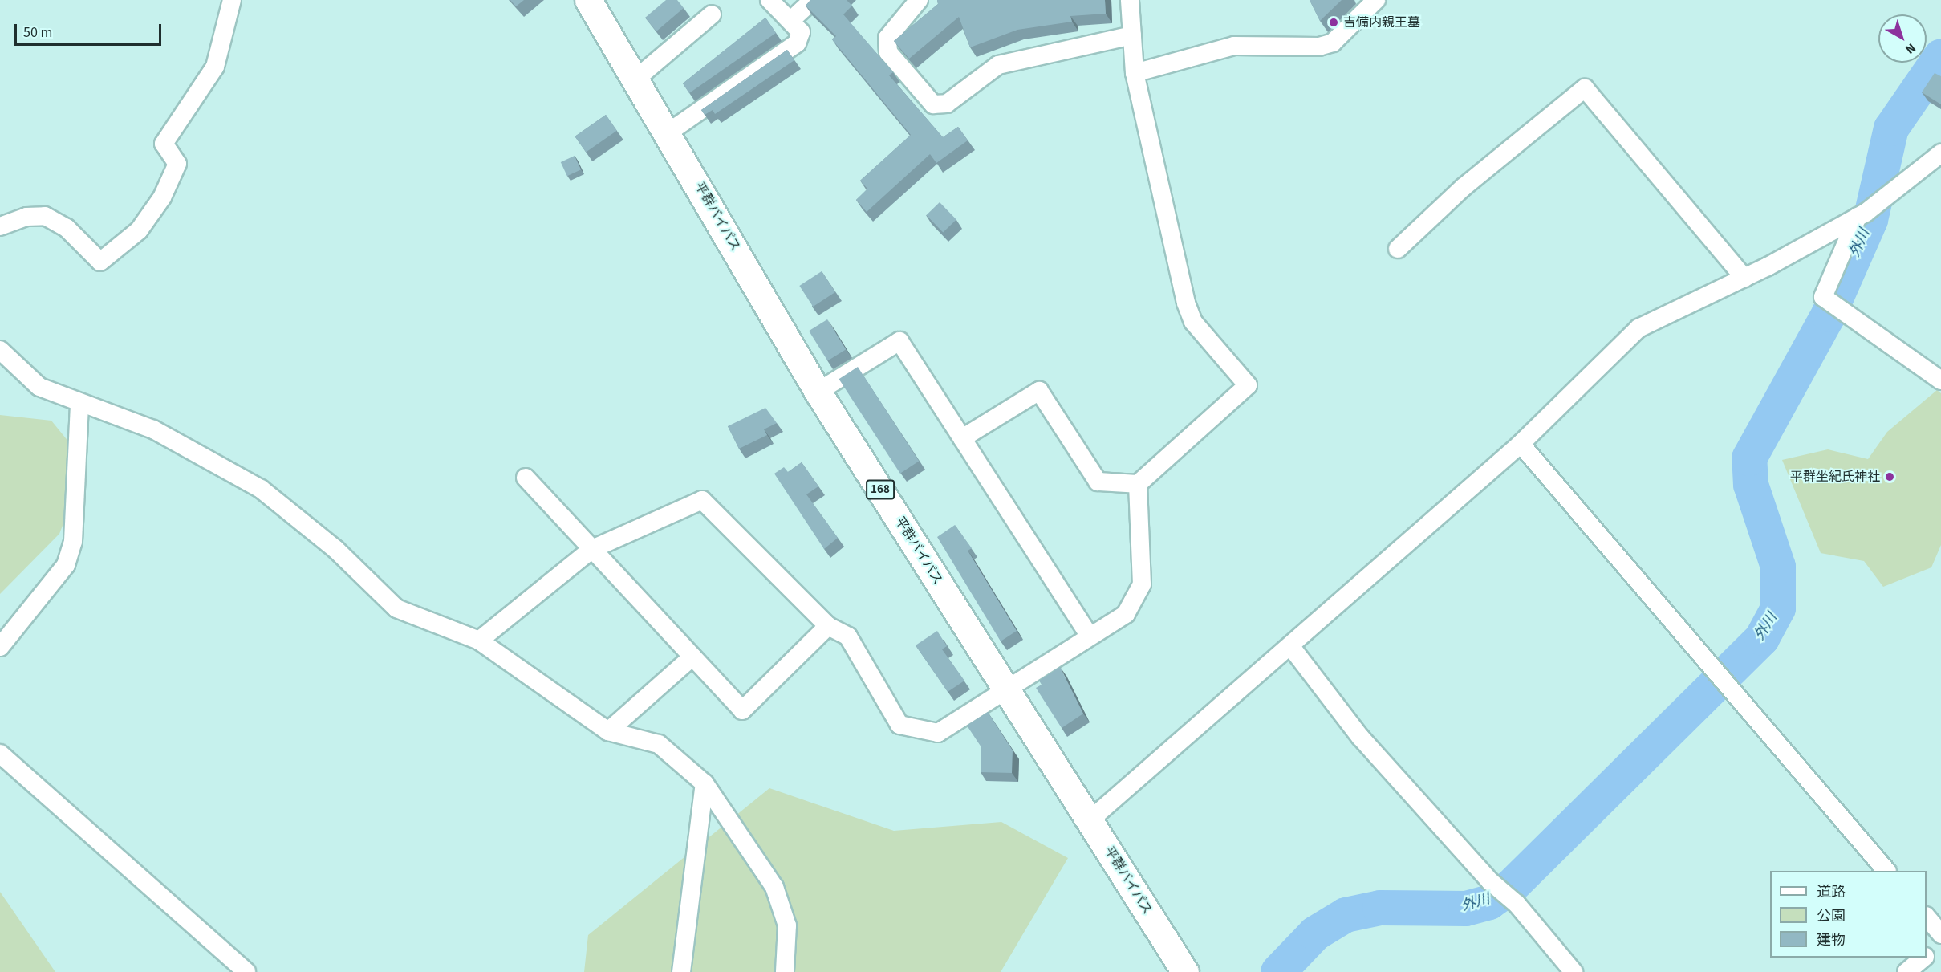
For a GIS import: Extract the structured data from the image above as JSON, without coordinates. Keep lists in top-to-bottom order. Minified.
{"streets":{"highway":["平群バイパス","168"]},"water":["外川"],"places":["吉備内親王墓","平群坐紀氏神社"],"legend":["道路","公園","建物"],"scale_bar":"50 m","north":"bottom right"}
